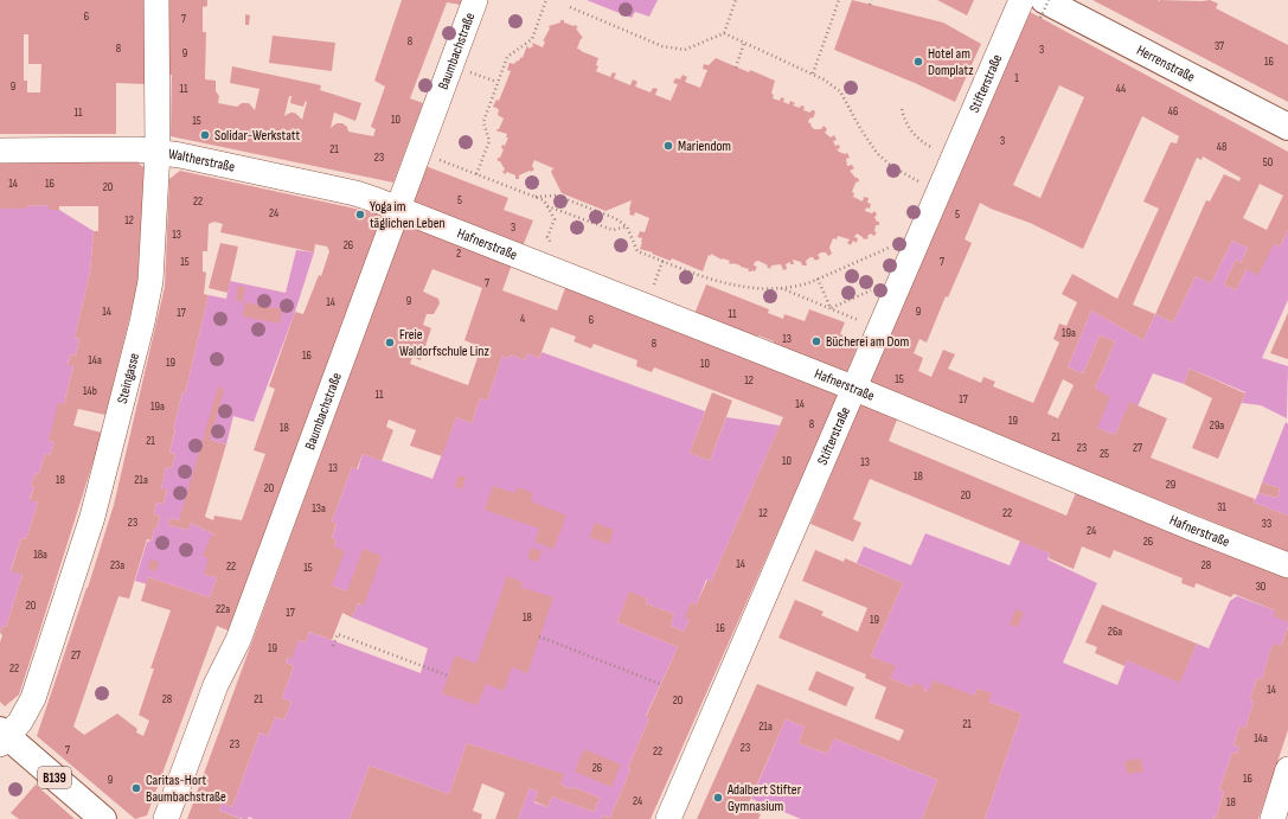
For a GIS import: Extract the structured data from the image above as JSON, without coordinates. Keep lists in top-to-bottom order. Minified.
{"streets":{"street":["Baumbachstraße","Herrenstraße","Stifterstraße","Waltherstraße","Hafnerstraße","Steingasse","B139"]},"crossings":[["Baumbachstraße","Waltherstraße"],["Baumbachstraße","Hafnerstraße"],["Stifterstraße","Hafnerstraße"],["Waltherstraße","Hafnerstraße"],["Waltherstraße","Steingasse"],["Steingasse","B139"]],"places":["Hotel am Domplatz","Solidar-Werkstatt","Mariendom","Yoga im täglichen Leben","Bücherei am Dom","Freie Waldorfschule Linz","Caritas-Hort Baumbachstraße","Adalbert Stifter Gymnasium"],"house_numbers":["6","7","8","37","8","3","9","16","1","9","11","44","46","11","10","15","3","48","21","23","50","14","16","20","5","22","24","5","12","3","13","26","2","15","7","7","9","14","14","9","17","11","4","6","19a","13","8","16","14a","19","10","15","12","14b","11","17","14","19a","19","8","29a","18","21","21","23","27","25","10","13","13","18","18","21a","29","20","20","31","13a","12","22","23","33","24","26","18a","14","23a","28","22","15","30","20","22a","17","18","19","16","26a","19","27","22","14","28","21","20","21","21a","14a","23","23","7","22","26","16","9","24","18"]}
